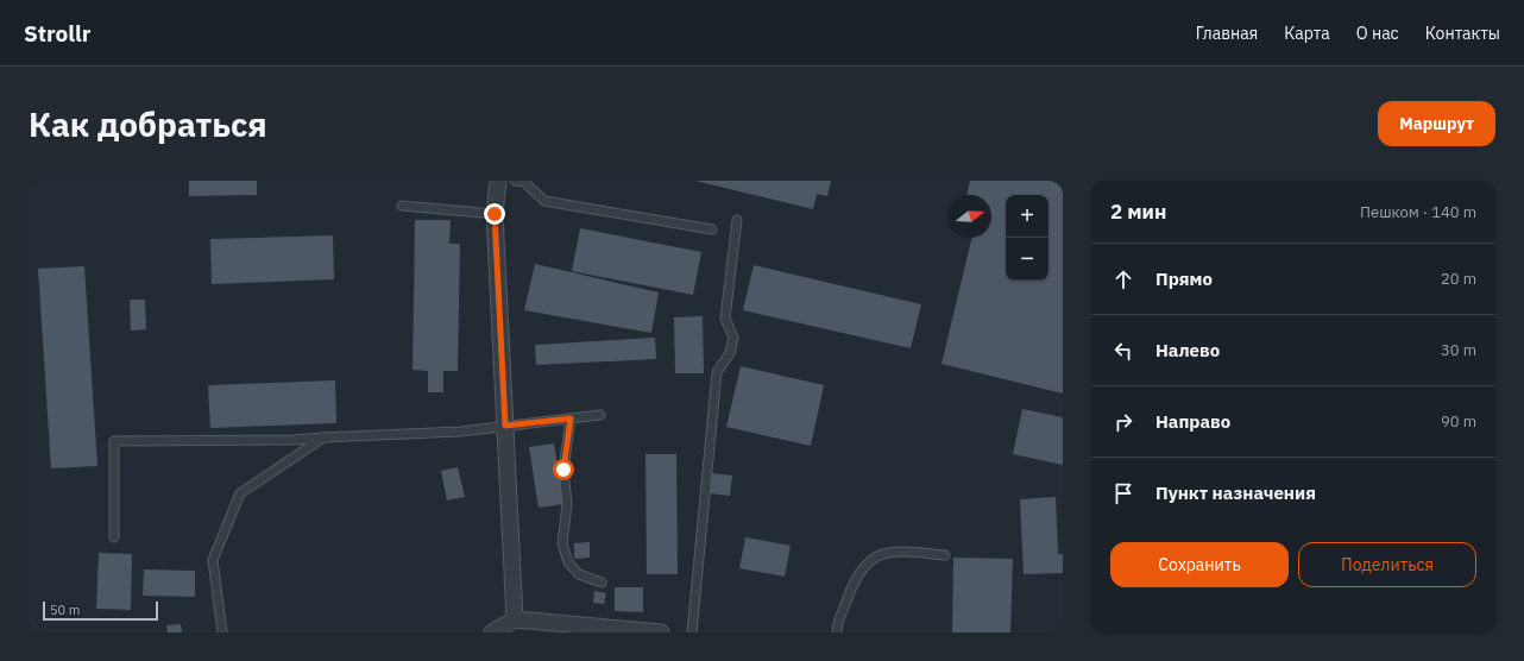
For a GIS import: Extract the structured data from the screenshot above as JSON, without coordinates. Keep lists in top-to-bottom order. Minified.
{"scale_bar":"50 m","north":"right","page":{"header":"Strollr","nav":["Главная","Карта","О нас","Контакты"],"buttons":["Маршрут",["Сохранить","Поделиться"]],"title":"Как добраться","heading":["2 мин","Пешком · 140 m"],"map_buttons":["+","−"],"list":[["Прямо","20 m"],["Налево","30 m"],["Направо","90 m"],"Пункт назначения"],"scale":"50 m"}}
